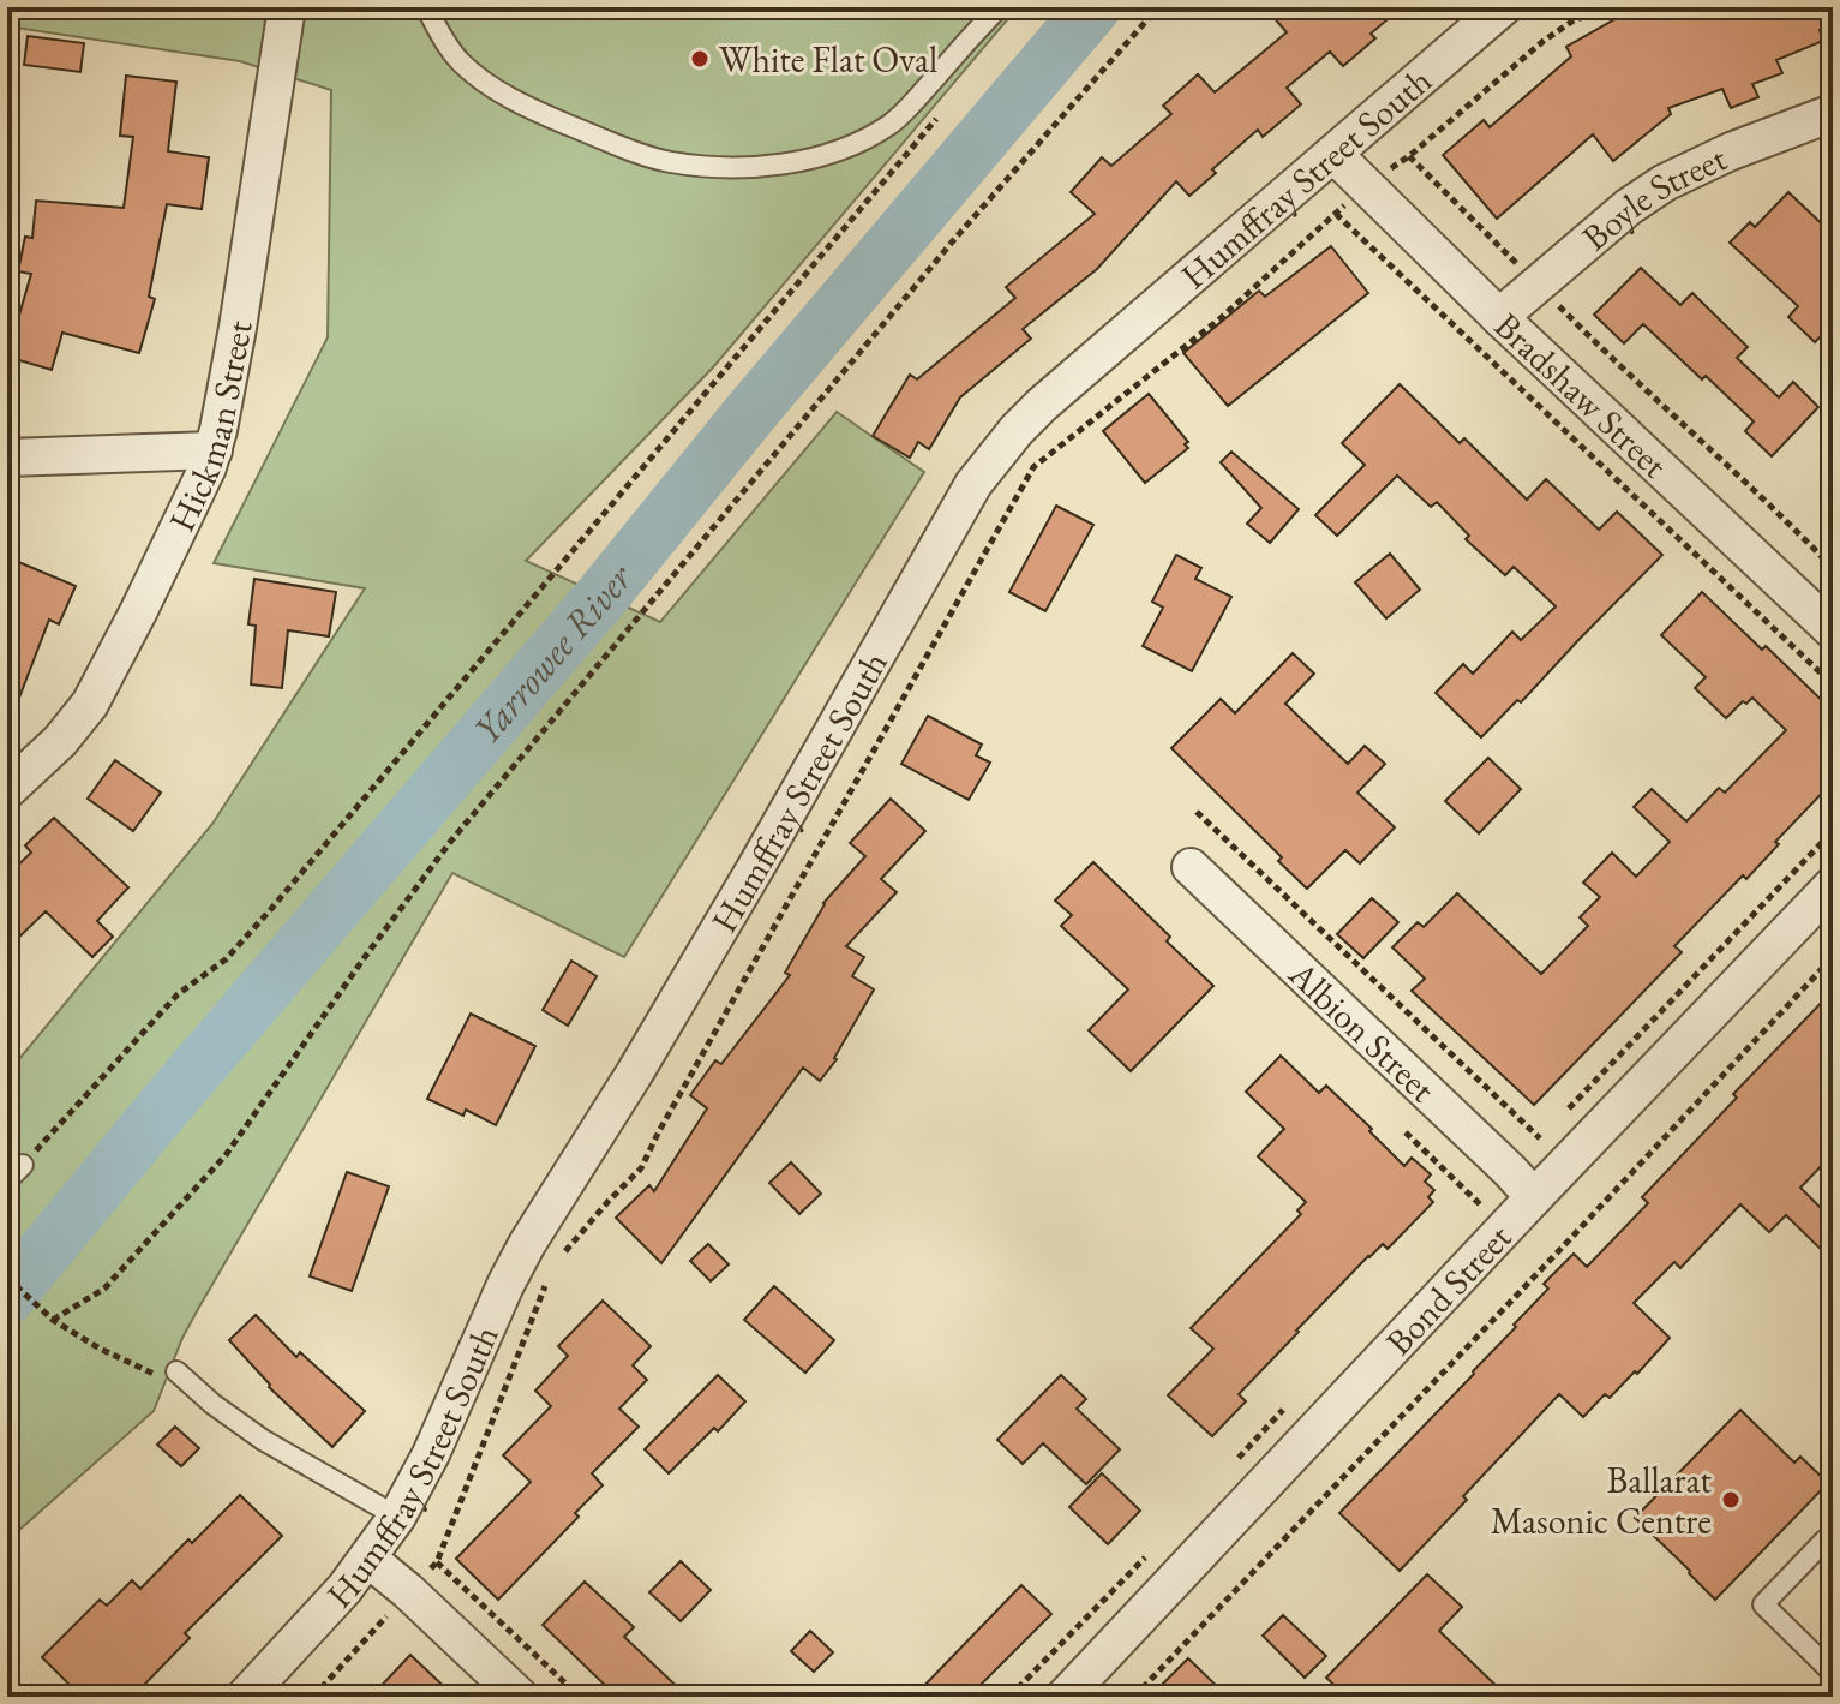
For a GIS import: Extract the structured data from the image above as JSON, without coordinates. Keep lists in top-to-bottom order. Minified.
{"streets":{"street":["Humffray Street South","Boyle Street","Bradshaw Street","Hickman Street","Albion Street","Bond Street"]},"crossings":[["Humffray Street South","Bradshaw Street"],["Boyle Street","Bradshaw Street"],["Albion Street","Bond Street"]],"water":["Yarrowee River"],"places":["White Flat Oval","Ballarat Masonic Centre"]}
